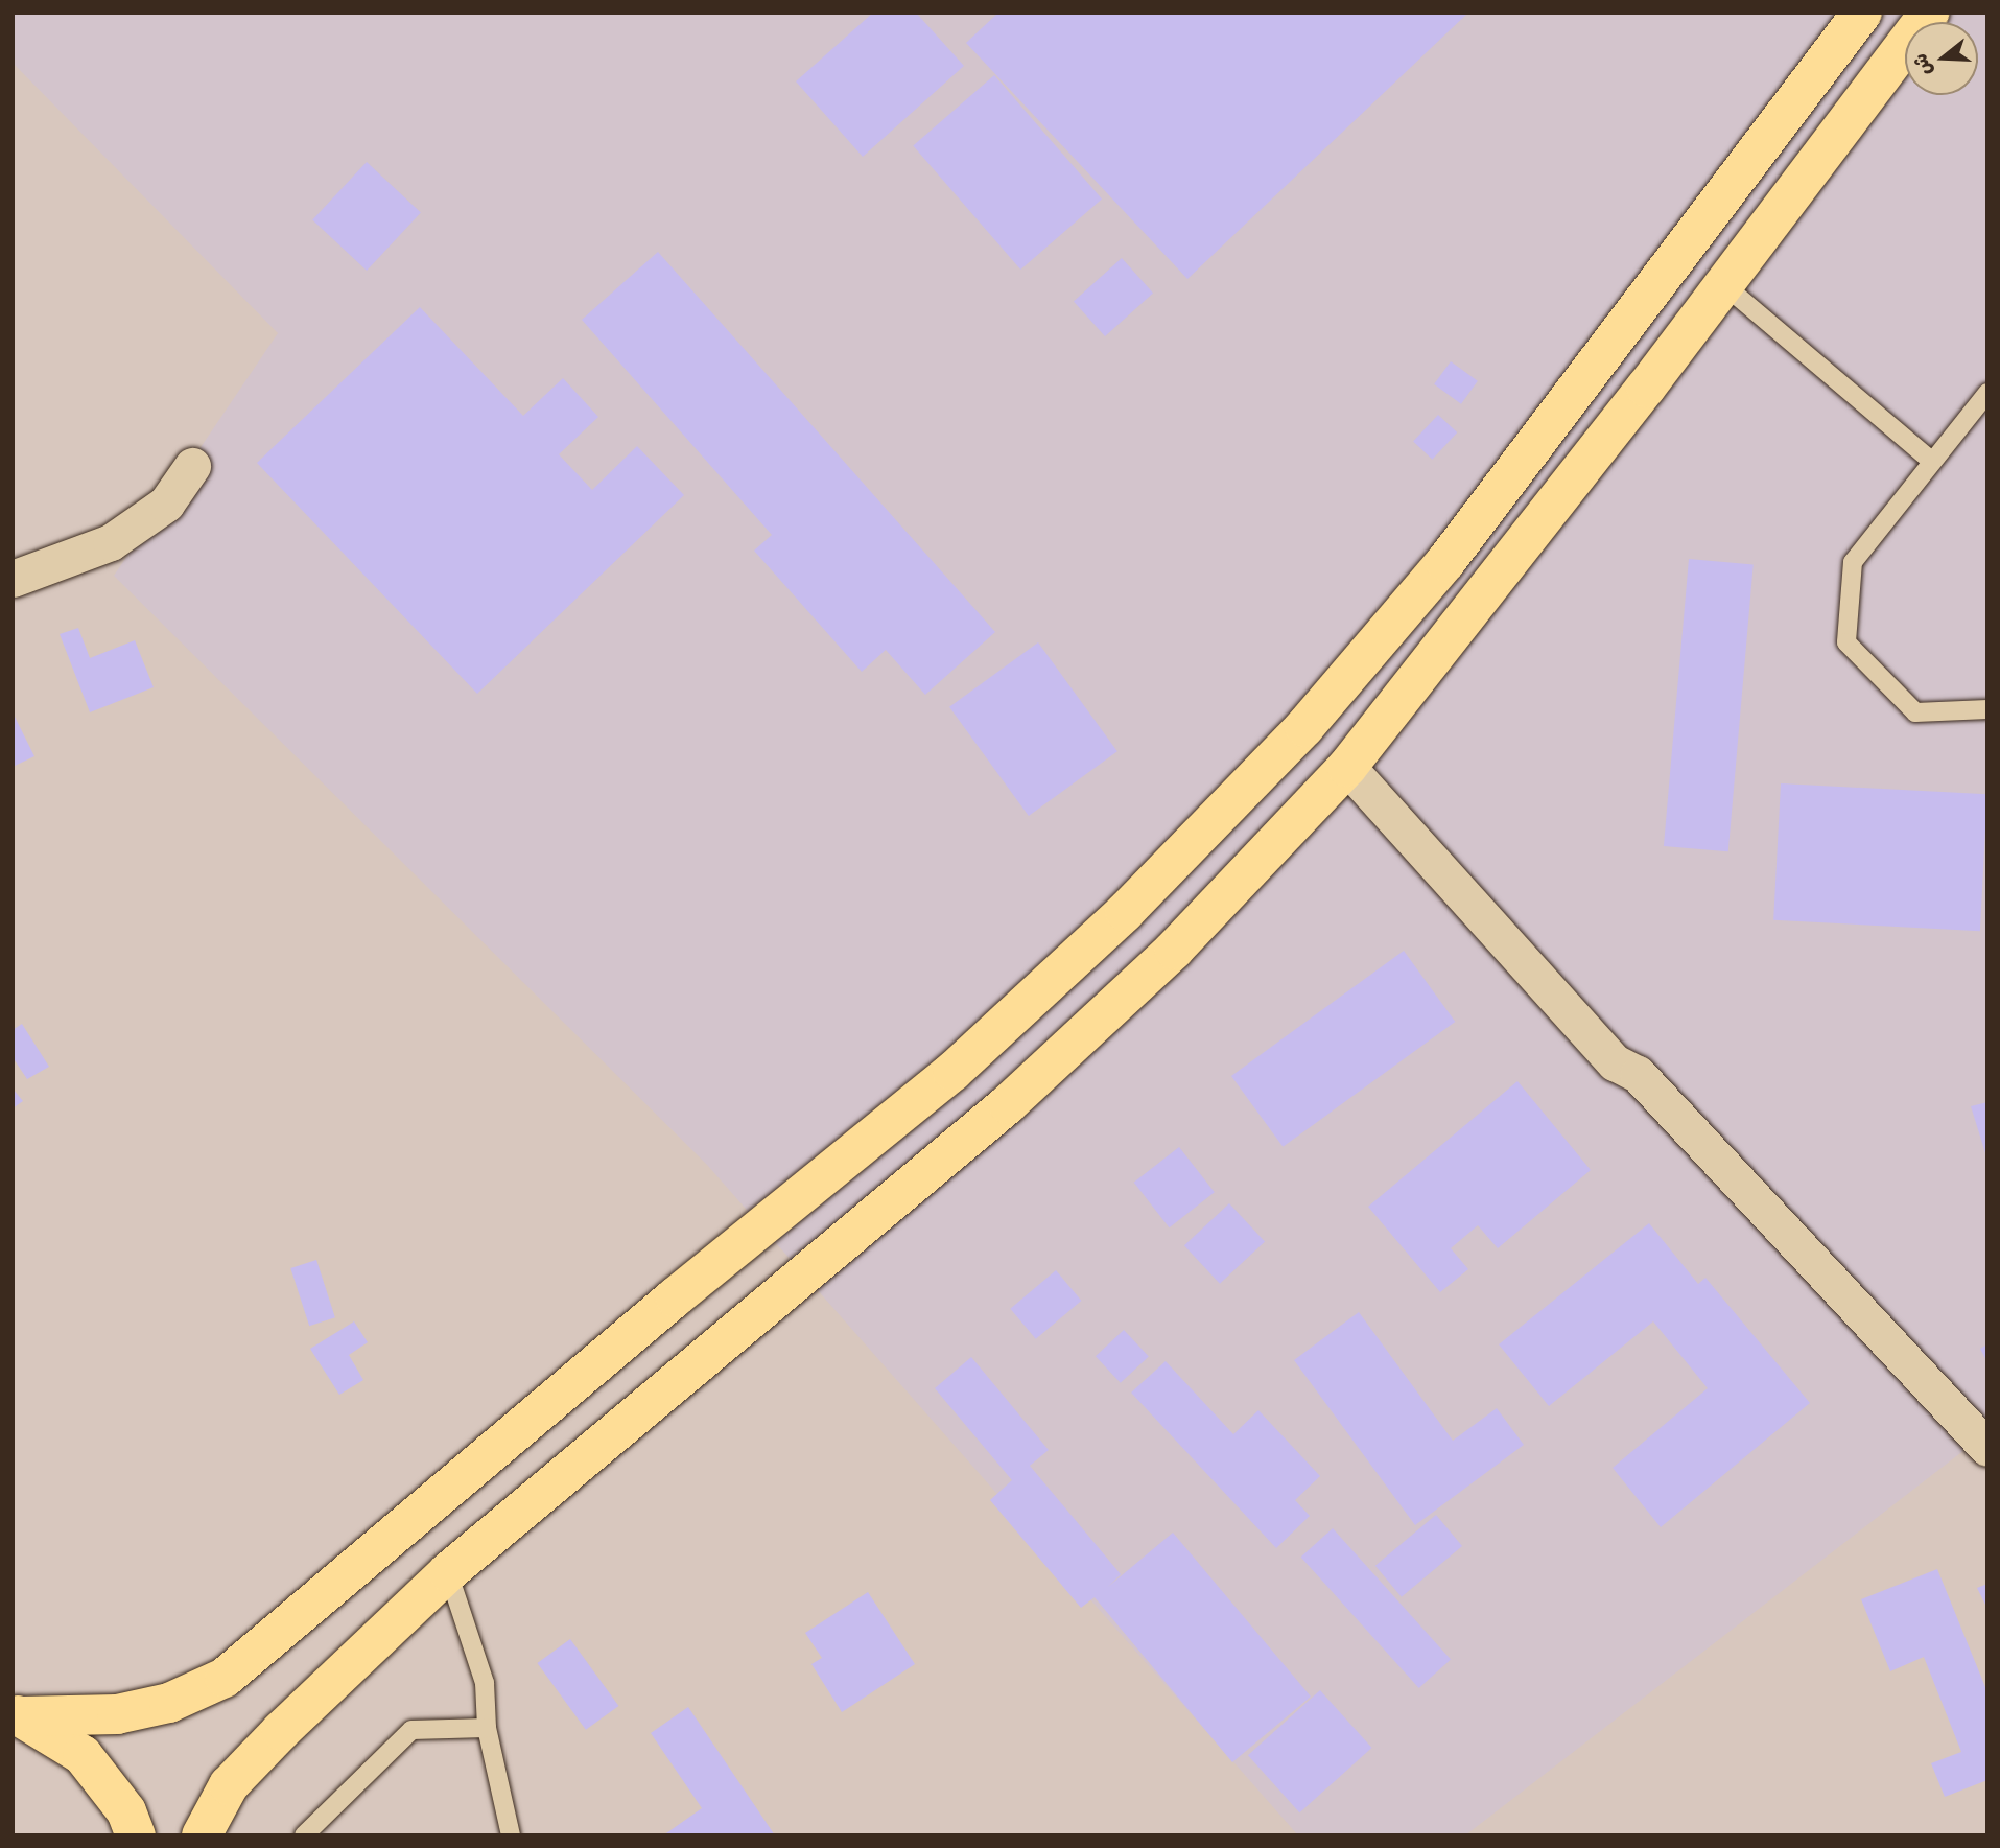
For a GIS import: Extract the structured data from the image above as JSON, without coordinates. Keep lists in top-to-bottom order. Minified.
{"north":"left"}
